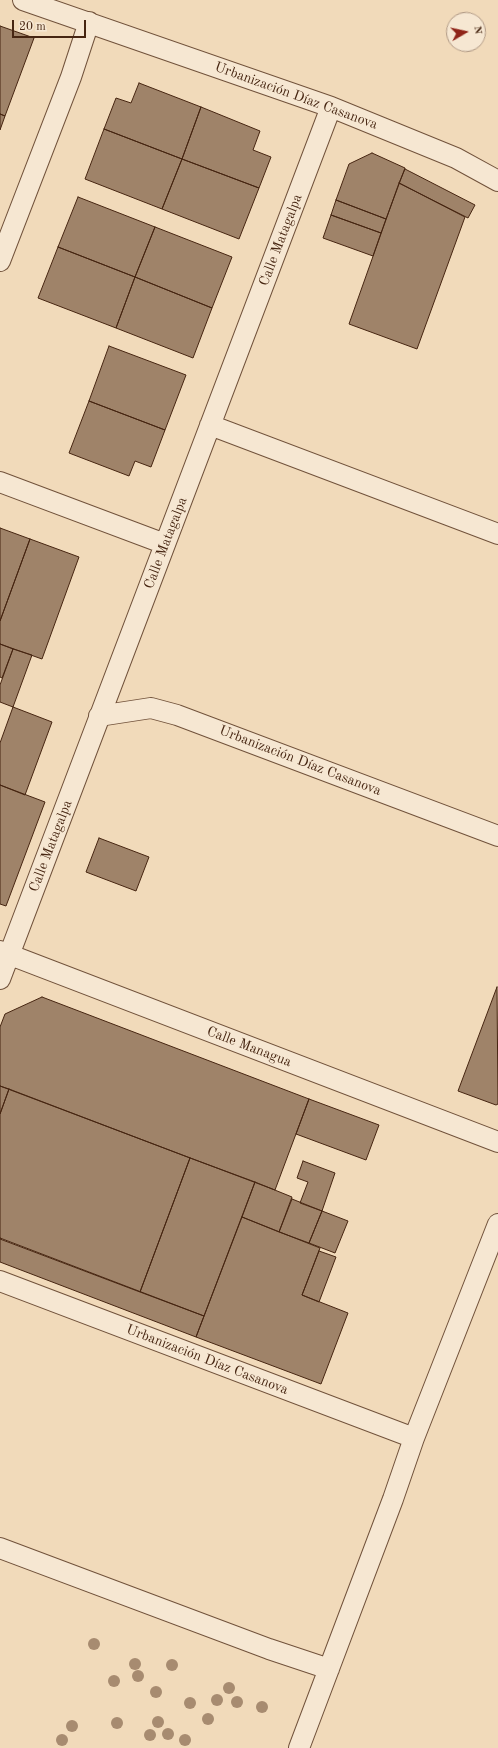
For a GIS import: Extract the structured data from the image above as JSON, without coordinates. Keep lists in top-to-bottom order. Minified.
{"streets":{"street":["Urbanización Díaz Casanova","Calle Matagalpa","Calle Managua"]},"crossings":[["Urbanización Díaz Casanova","Calle Matagalpa"],["Calle Matagalpa","Calle Managua"]],"scale_bar":"20 m","north":"right"}
